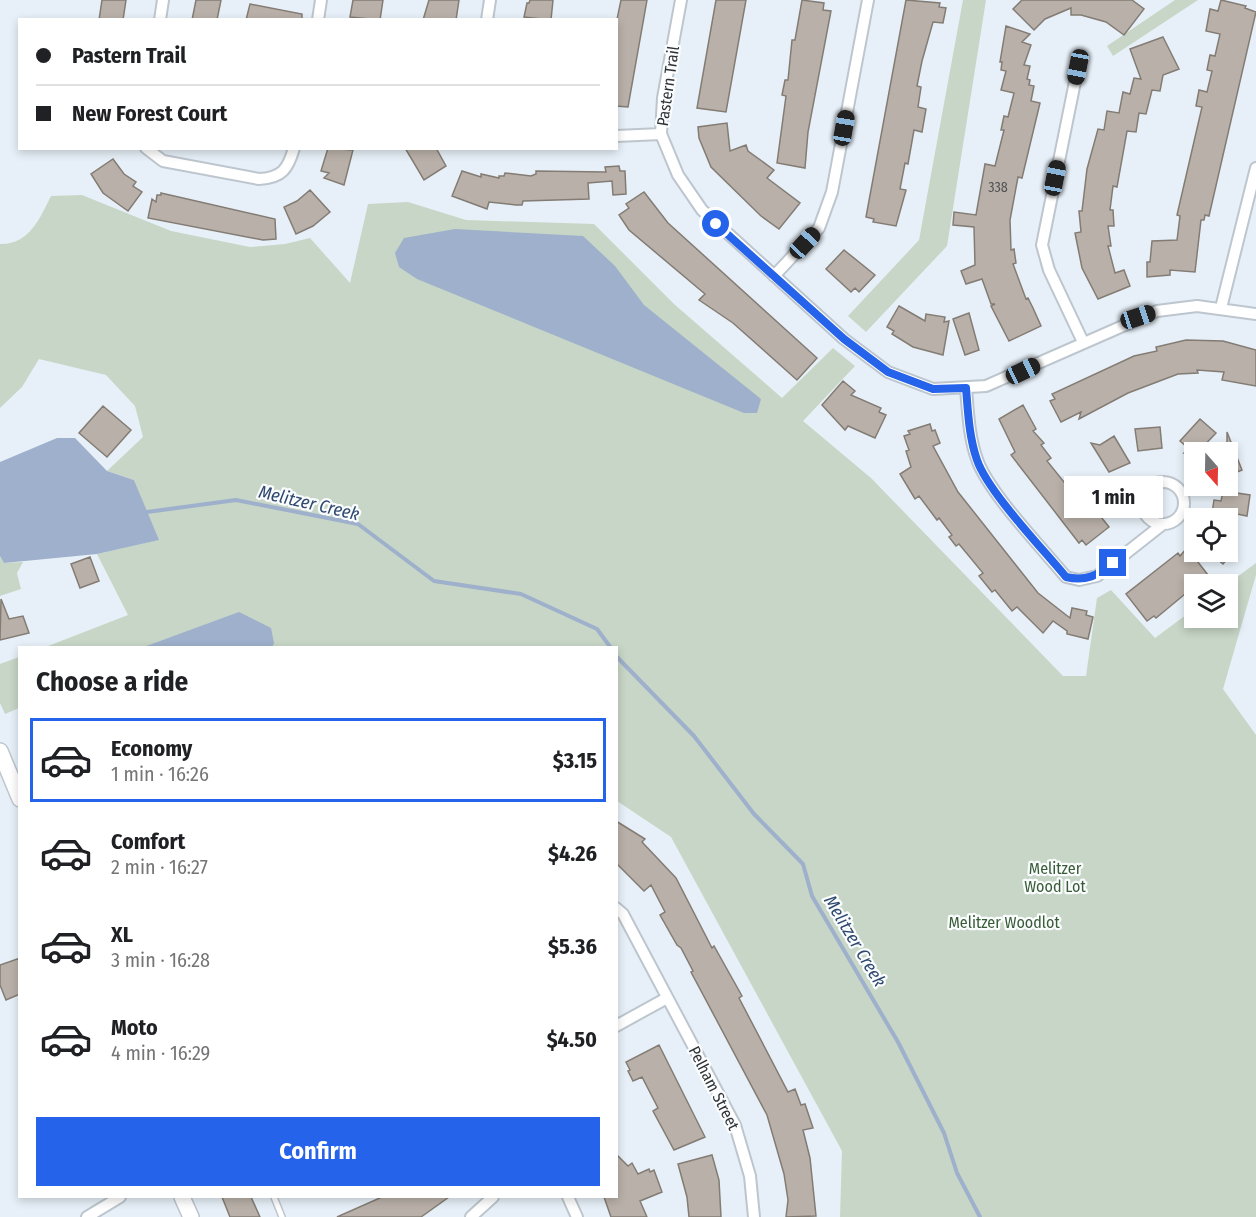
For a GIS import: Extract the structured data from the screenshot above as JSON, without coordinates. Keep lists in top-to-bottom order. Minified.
{"streets":{"street":["Pastern Trail","Pelham Street"]},"water":["Melitzer Creek"],"parks":["Melitzer Wood Lot","Melitzer Woodlot"],"house_numbers":["338"],"north":"bottom","page":{"banner":["Pastern Trail","New Forest Court"],"bubble":"1 min","heading":"Choose a ride","list":[{"name":"Economy","note":"1 min · 16:26","value":"$3.15"},{"name":"Comfort","note":"2 min · 16:27","value":"$4.26"},{"name":"XL","note":"3 min · 16:28","value":"$5.36"},{"name":"Moto","note":"4 min · 16:29","value":"$4.50"}],"buttons":"Confirm"}}
